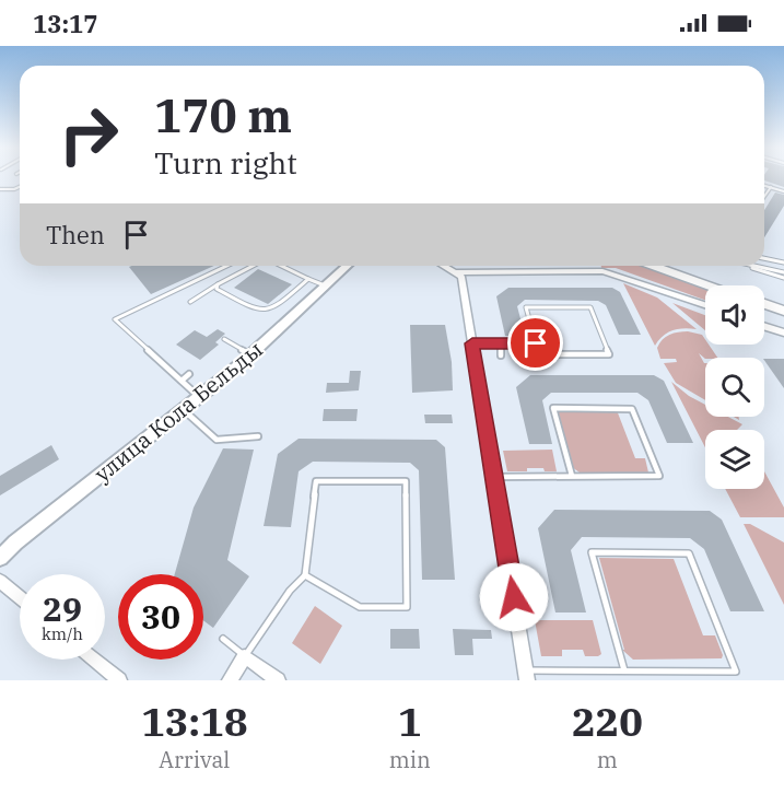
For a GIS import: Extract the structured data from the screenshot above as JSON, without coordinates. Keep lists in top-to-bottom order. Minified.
{"streets":{"street":["улица Кола Бельды"]},"page":{"status":"13:17","turn":["170 m","Turn right"],"then":"Then","speed":"29 km/h","limit":"30","eta":["13:18","Arrival","1","min","220","m"]}}
